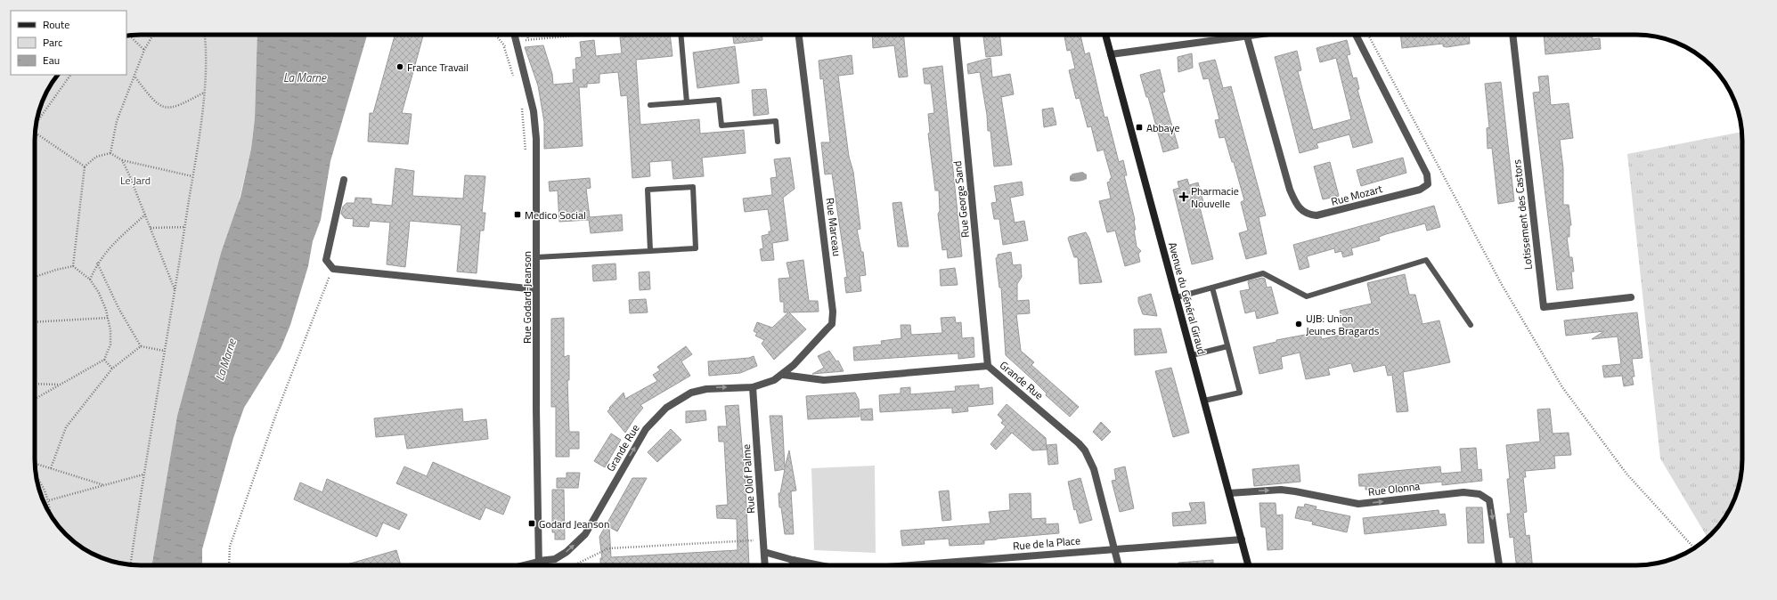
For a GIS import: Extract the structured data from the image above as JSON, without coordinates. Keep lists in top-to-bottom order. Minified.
{"streets":{"main road":["Avenue du Général Giraud"],"street":["Rue Mozart","Rue George Sand","Lotissement des Castors","Rue Marceau","Rue Godard-Jeanson","Grande Rue","Rue Olof Palme","Rue Olonna","Rue de la Place"]},"crossings":[["Rue George Sand","Grande Rue"],["Rue Marceau","Grande Rue"],["Rue Marceau","Rue Olof Palme"],["Rue Godard-Jeanson","Grande Rue"],["Avenue du Général Giraud","Rue Olonna"],["Avenue du Général Giraud","Rue de la Place"],["Grande Rue","Rue Olof Palme"],["Grande Rue","Rue de la Place"]],"one_way":["Rue Olonna"],"water":["La Marne"],"parks":["Le Jard"],"places":{"other":["France Travail","UJB: Union Jeunes Bragards"],"transit":["Abbaye","Medico Social","Godard Jeanson"],"health":["Pharmacie Nouvelle"]},"legend":["Route","Parc","Eau"]}
